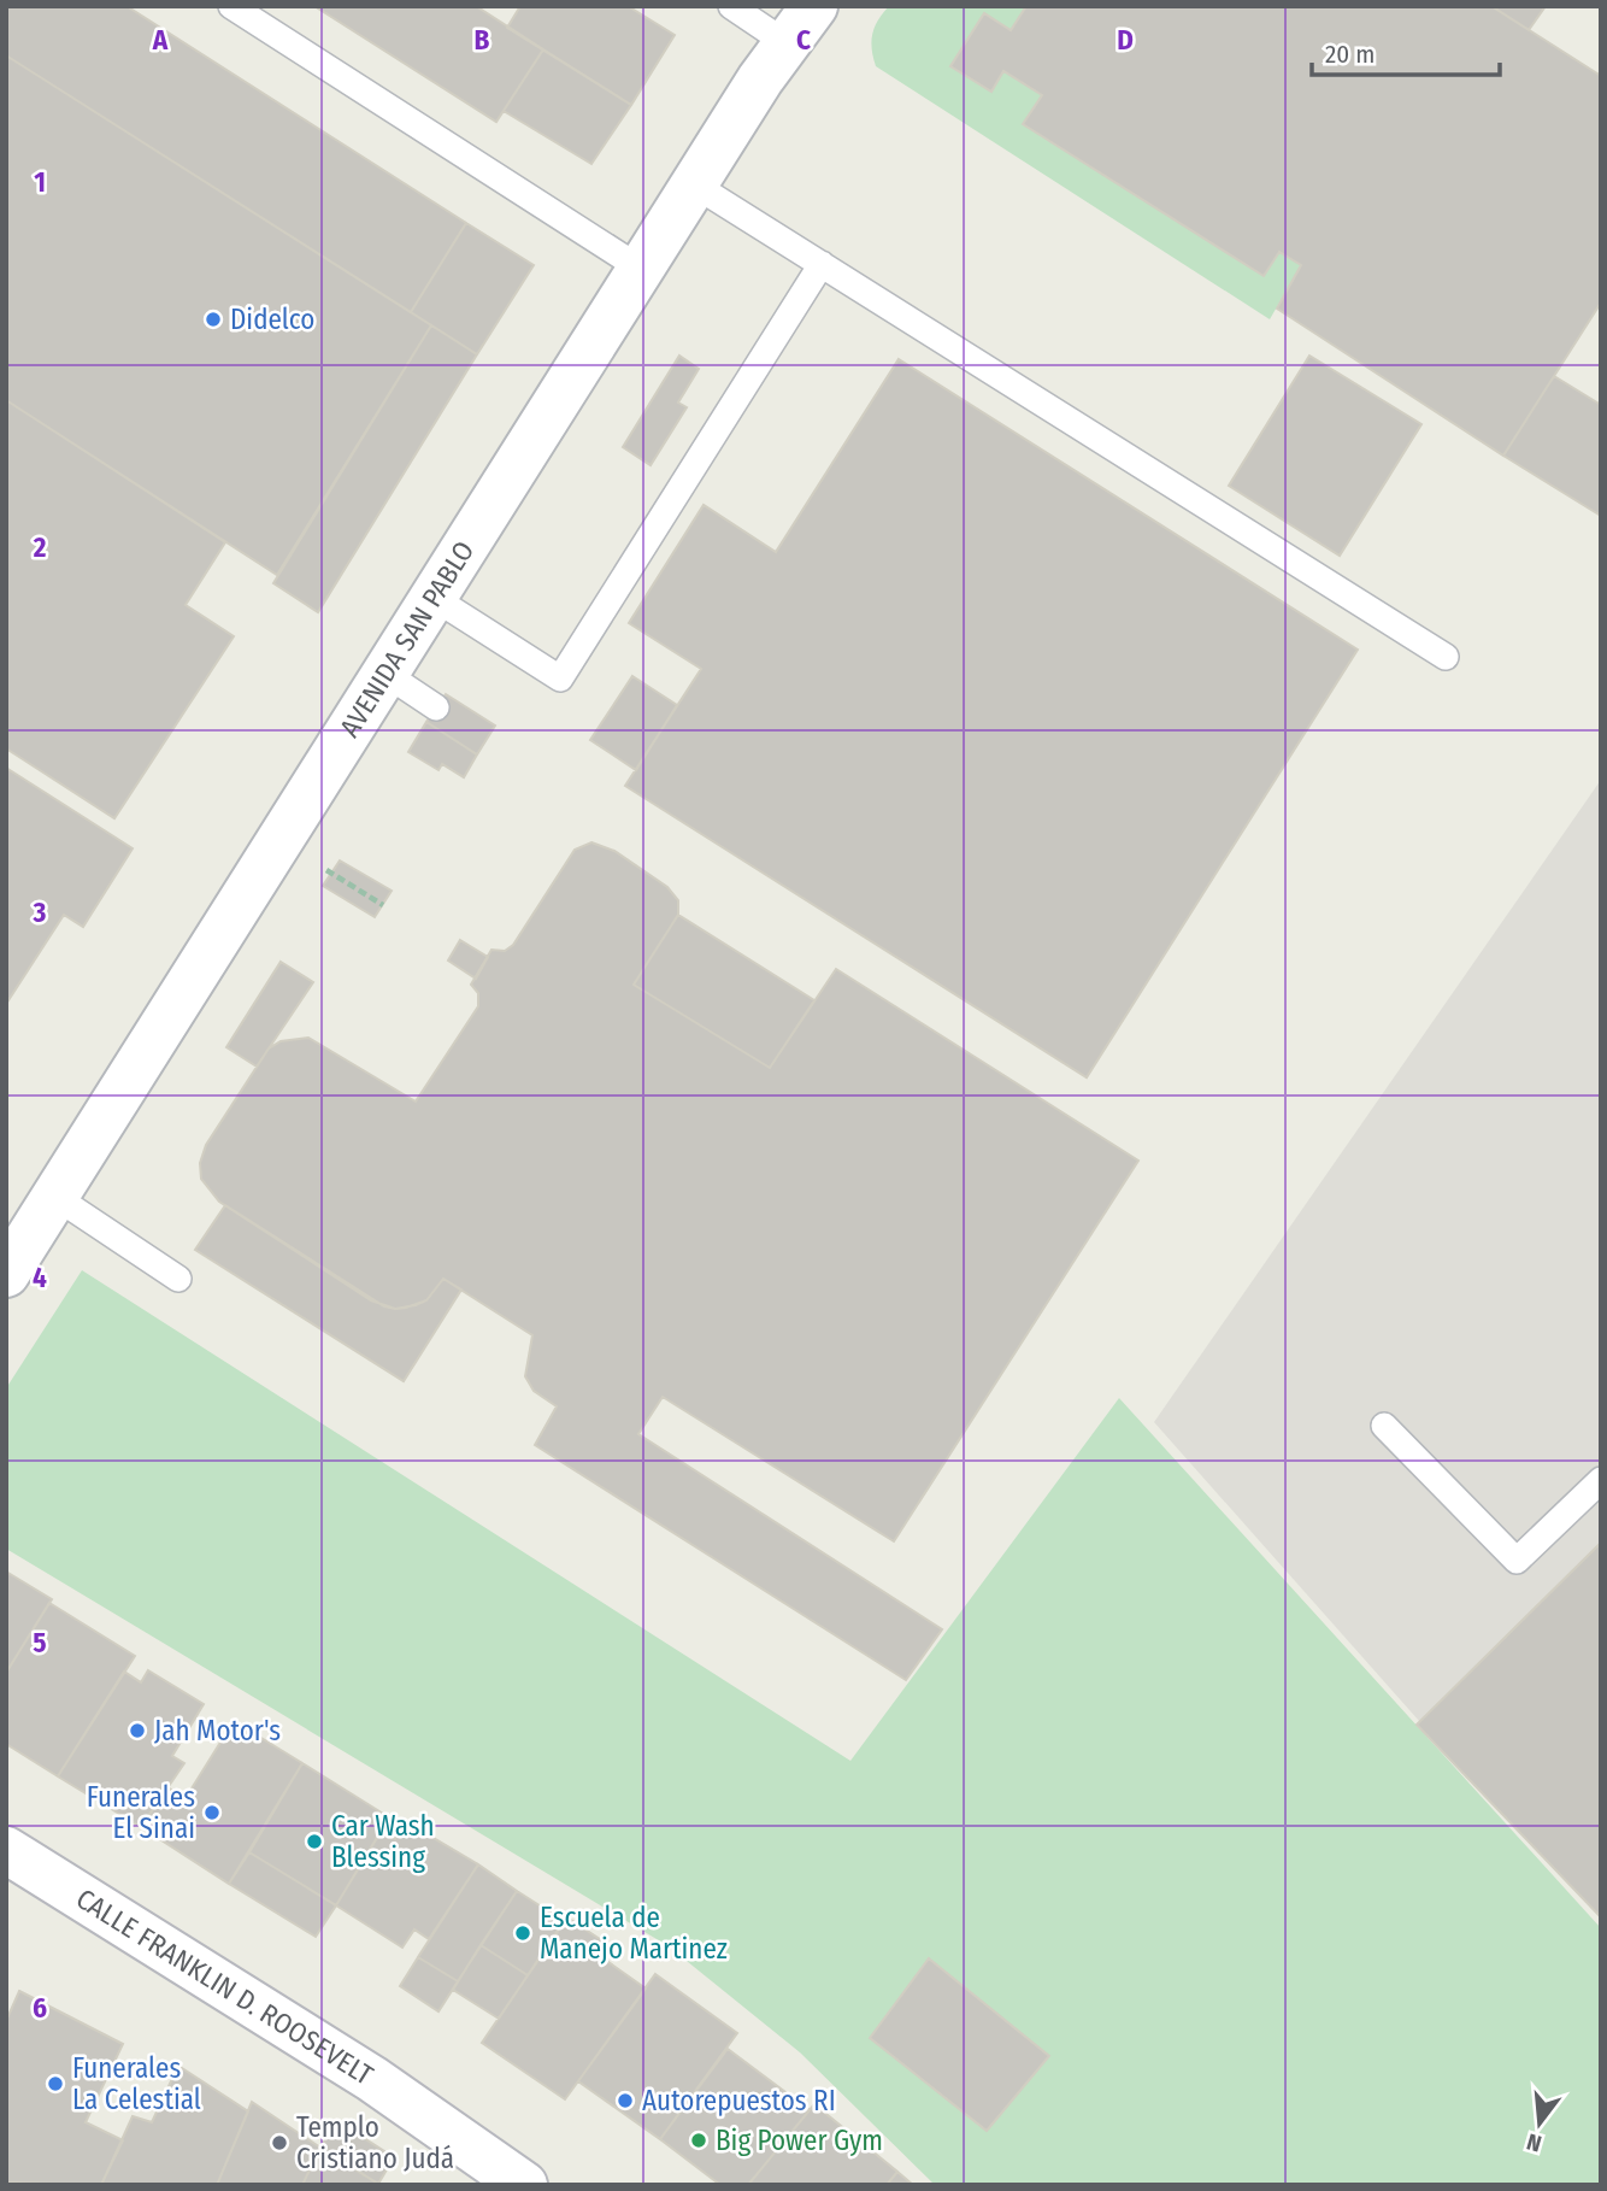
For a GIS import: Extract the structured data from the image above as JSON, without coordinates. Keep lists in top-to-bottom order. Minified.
{"streets":{"street":["AVENIDA SAN PABLO","CALLE FRANKLIN D. ROOSEVELT"]},"places":["Didelco","Jah Motor's","Funerales El Sinai","Car Wash Blessing","Escuela de Manejo Martinez","Funerales La Celestial","Autorepuestos RI","Big Power Gym","Templo Cristiano Judá"],"scale_bar":"20 m","north":"bottom","grid":{"columns":["A","B","C","D"],"rows":["1","2","3","4","5","6"]}}
